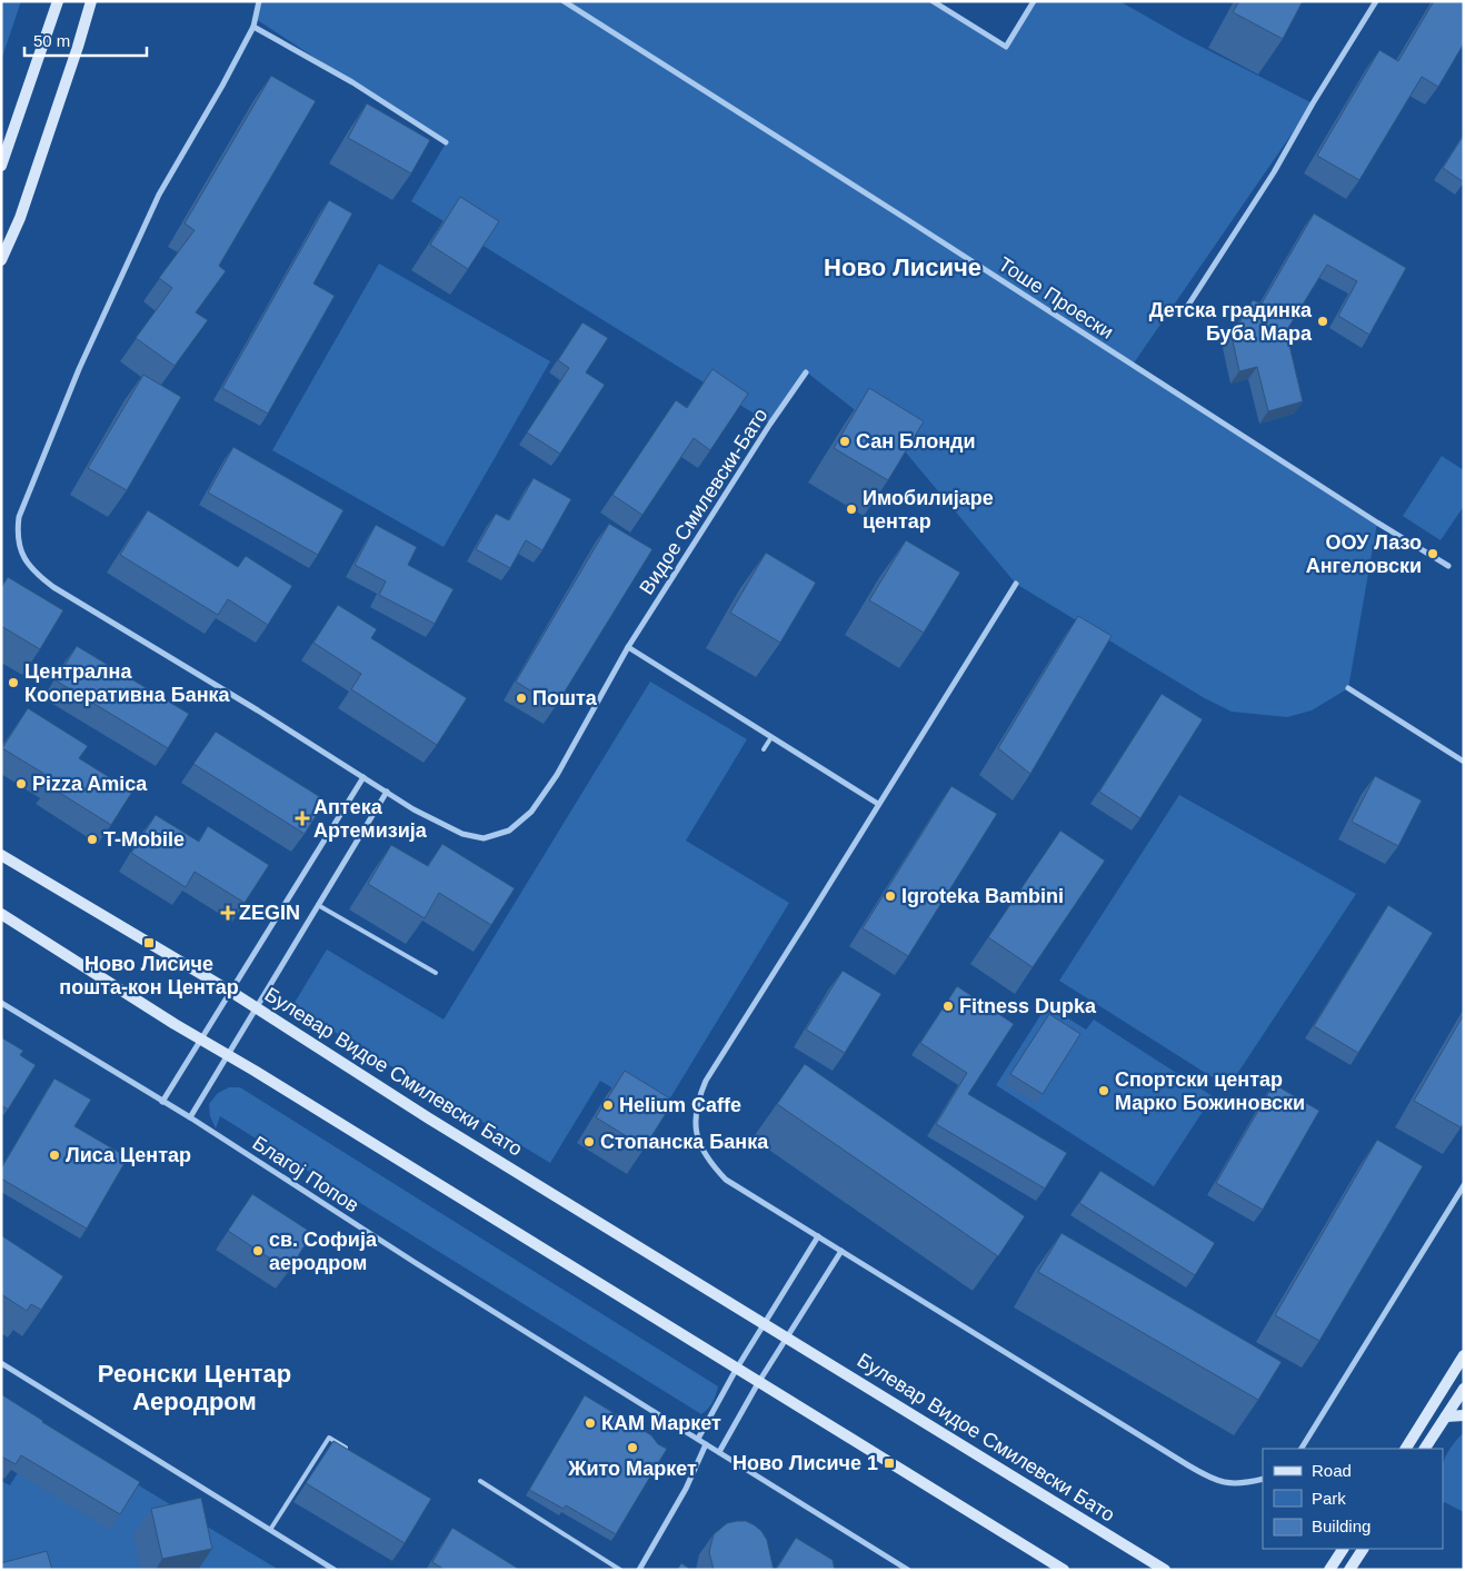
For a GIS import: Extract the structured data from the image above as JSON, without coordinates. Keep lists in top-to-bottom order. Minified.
{"streets":{"street":["Тоше Проески","Видое Смилевски-Бато","Булевар Видое Смилевски Бато","Благој Попов"]},"districts":["Ново Лисиче","Реонски Центар Аеродром"],"places":{"other":["Детска градинка Буба Мара","Сан Блонди","Имобилијаре центар","ООУ Лазо Ангеловски","Централна Кооперативна Банка","Пошта","Pizza Amica","T-Mobile","Igroteka Bambini","Fitness Dupka","Спортски центар Марко Божиновски","Helium Caffe","Стопанска Банка","Лиса Центар","св. Софија аеродром","КАМ Маркет","Жито Маркет"],"health":["Аптека Артемизија","ZEGIN"],"transit":["Ново Лисиче пошта-кон Центар","Ново Лисиче 1"]},"legend":["Road","Park","Building"],"scale_bar":"50 m"}
